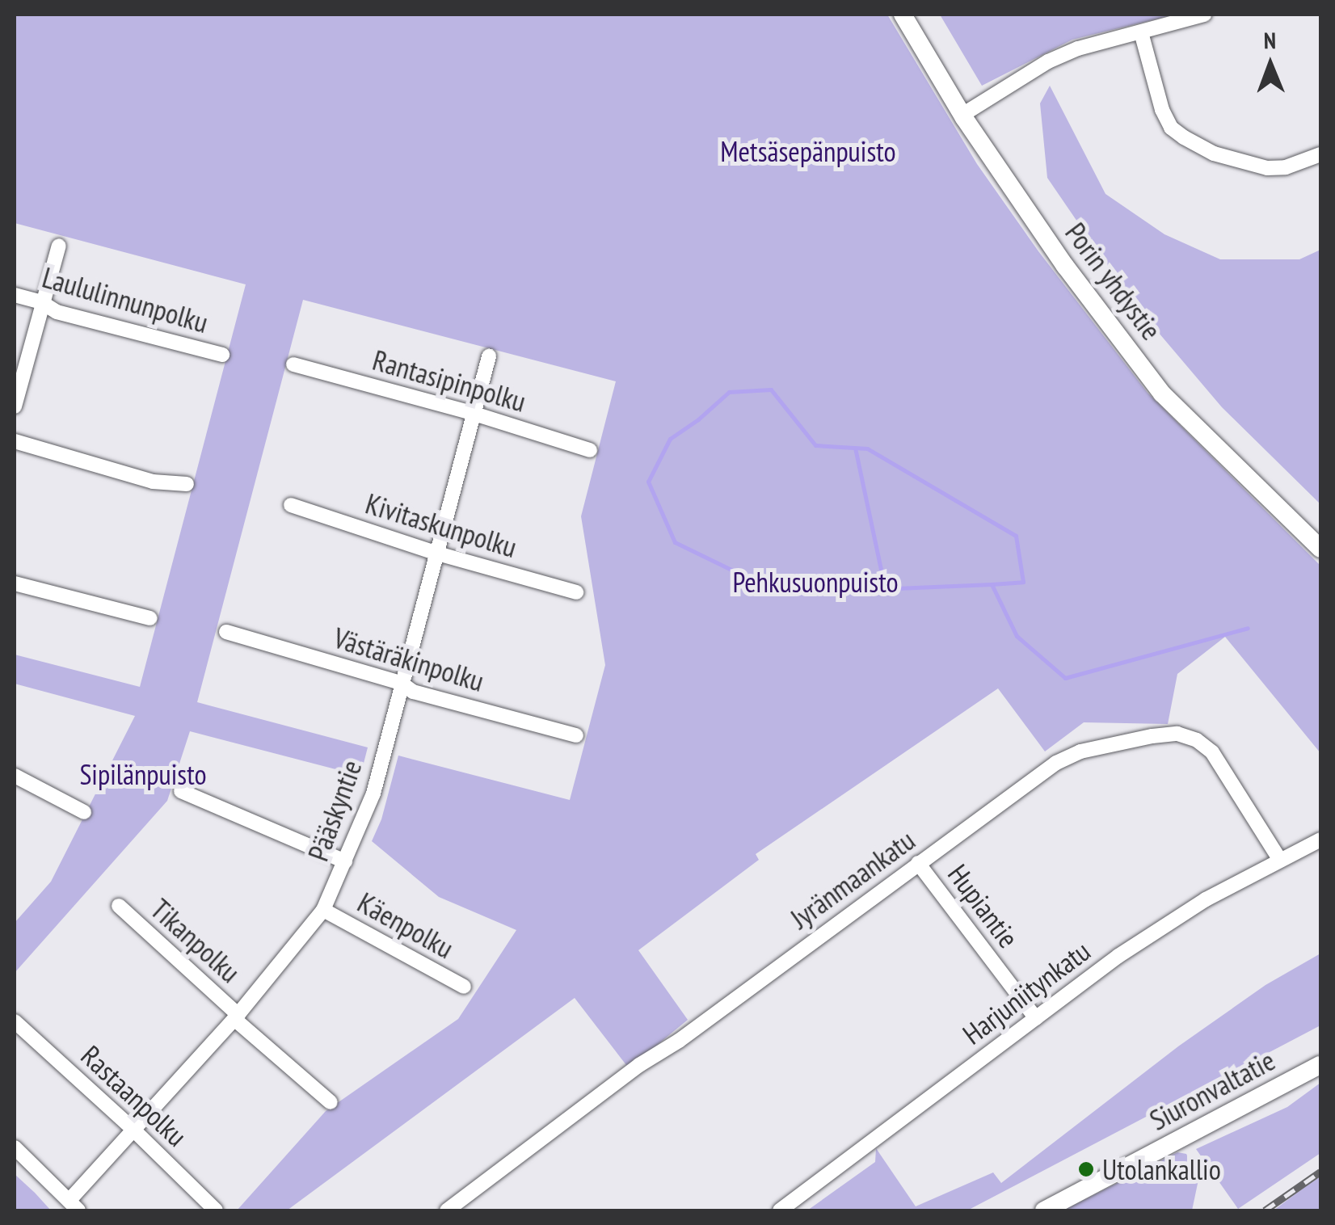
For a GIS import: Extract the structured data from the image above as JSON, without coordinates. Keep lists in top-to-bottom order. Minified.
{"streets":{"main road":["Porin yhdystie","Siuronvaltatie"],"street":["Laululinnunpolku","Rantasipinpolku","Kivitaskunpolku","Västäräkinpolku","Pääskyntie","Jyränmaankatu","Hupiantie","Käenpolku","Tikanpolku","Harjuniitynkatu","Rastaanpolku"]},"crossings":[["Rantasipinpolku","Pääskyntie"],["Kivitaskunpolku","Pääskyntie"],["Västäräkinpolku","Pääskyntie"],["Pääskyntie","Käenpolku"],["Pääskyntie","Tikanpolku"],["Pääskyntie","Rastaanpolku"],["Jyränmaankatu","Hupiantie"],["Jyränmaankatu","Harjuniitynkatu"],["Hupiantie","Harjuniitynkatu"]],"parks":["Metsäsepänpuisto","Pehkusuonpuisto","Sipilänpuisto"],"places":["Utolankallio"],"north":"top"}
